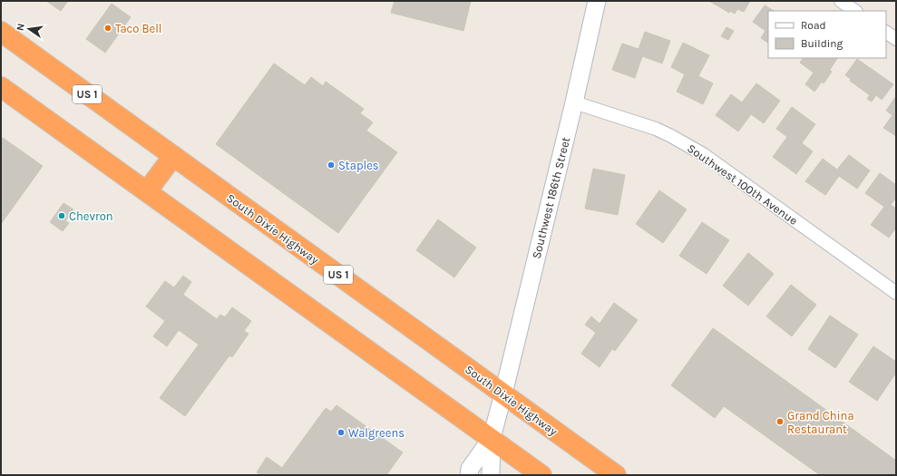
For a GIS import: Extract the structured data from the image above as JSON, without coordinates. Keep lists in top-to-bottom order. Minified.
{"streets":{"highway":["US 1","South Dixie Highway"],"street":["Southwest 100th Avenue","Southwest 186th Street"]},"crossings":[["Southwest 100th Avenue","Southwest 186th Street"],["Southwest 186th Street","South Dixie Highway"]],"places":["Taco Bell","Staples","Chevron","Grand China Restaurant","Walgreens"],"legend":["Road","Building"],"north":"left"}
